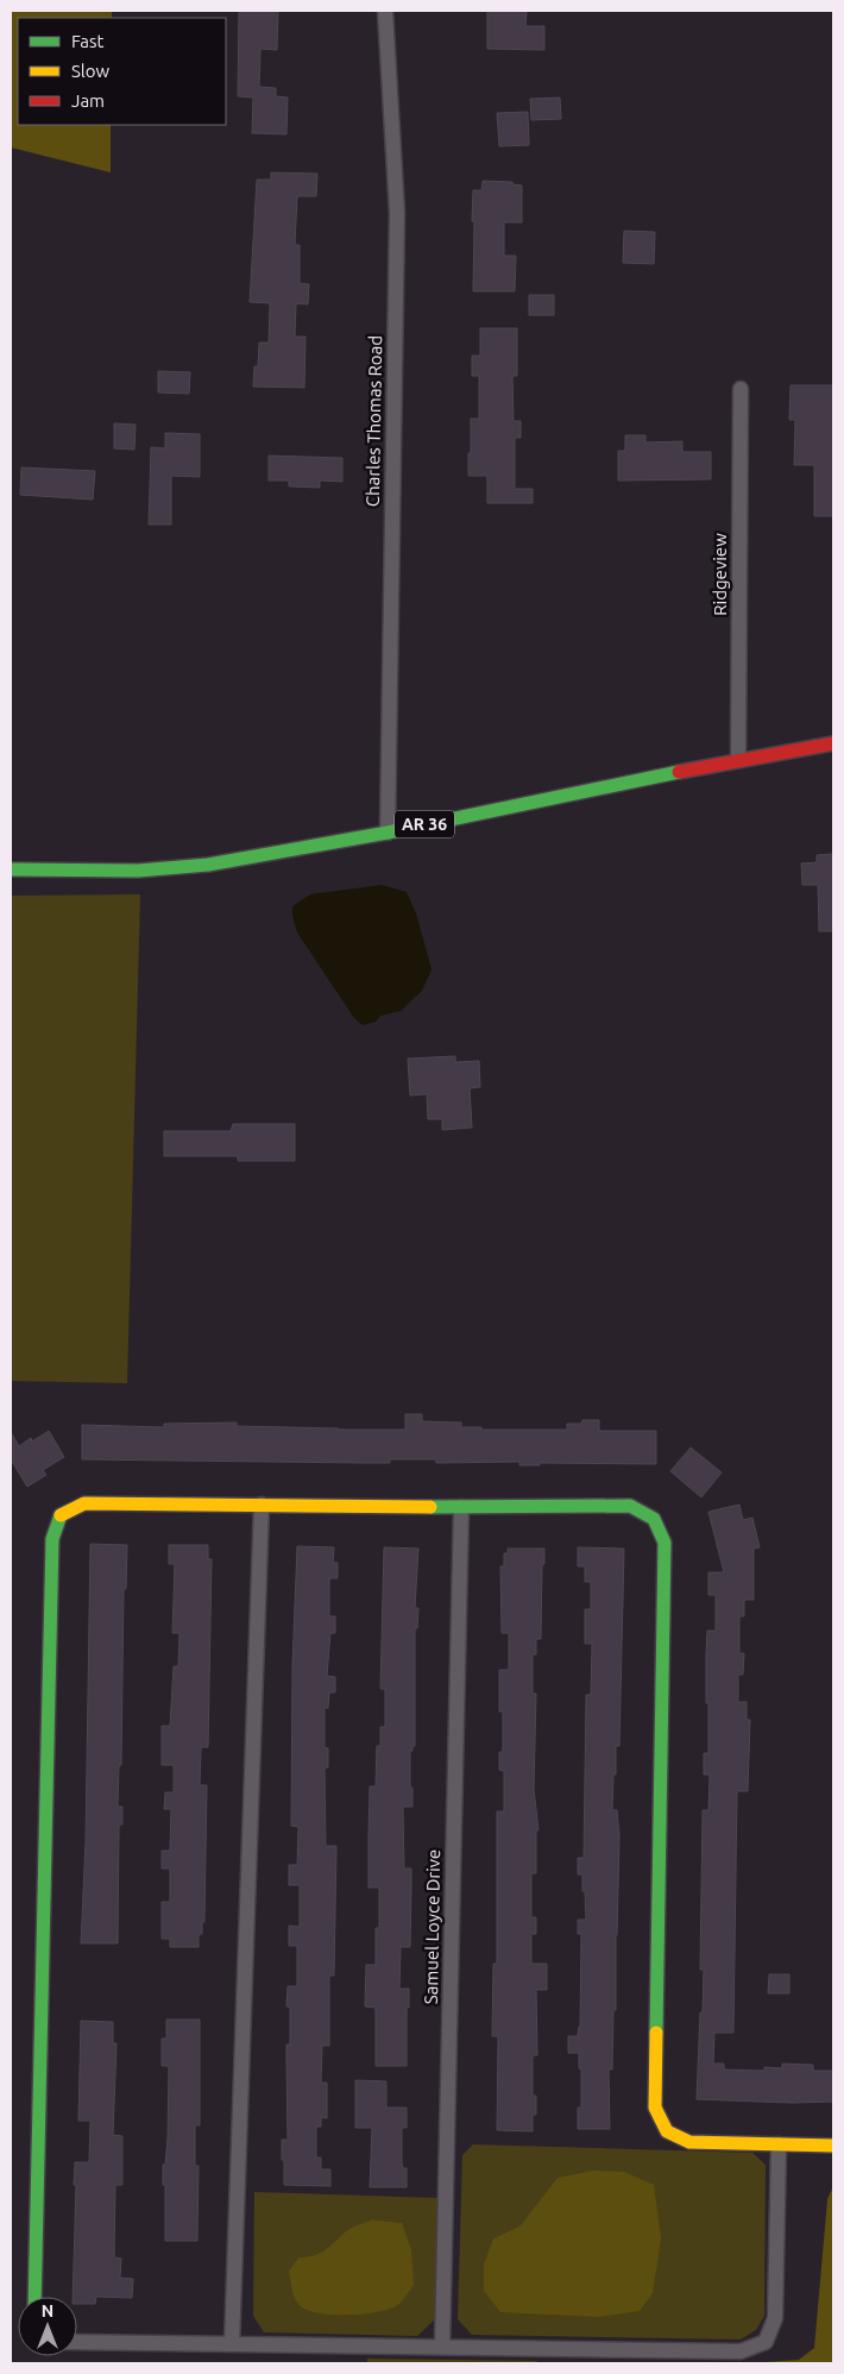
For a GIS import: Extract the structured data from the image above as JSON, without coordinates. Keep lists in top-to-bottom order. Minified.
{"streets":{"street":["Charles Thomas Road","Ridgeview","AR 36","Samuel Loyce Drive"]},"crossings":[["Charles Thomas Road","AR 36"],["Ridgeview","AR 36"]],"legend":["Fast","Slow","Jam"],"north":"top"}
